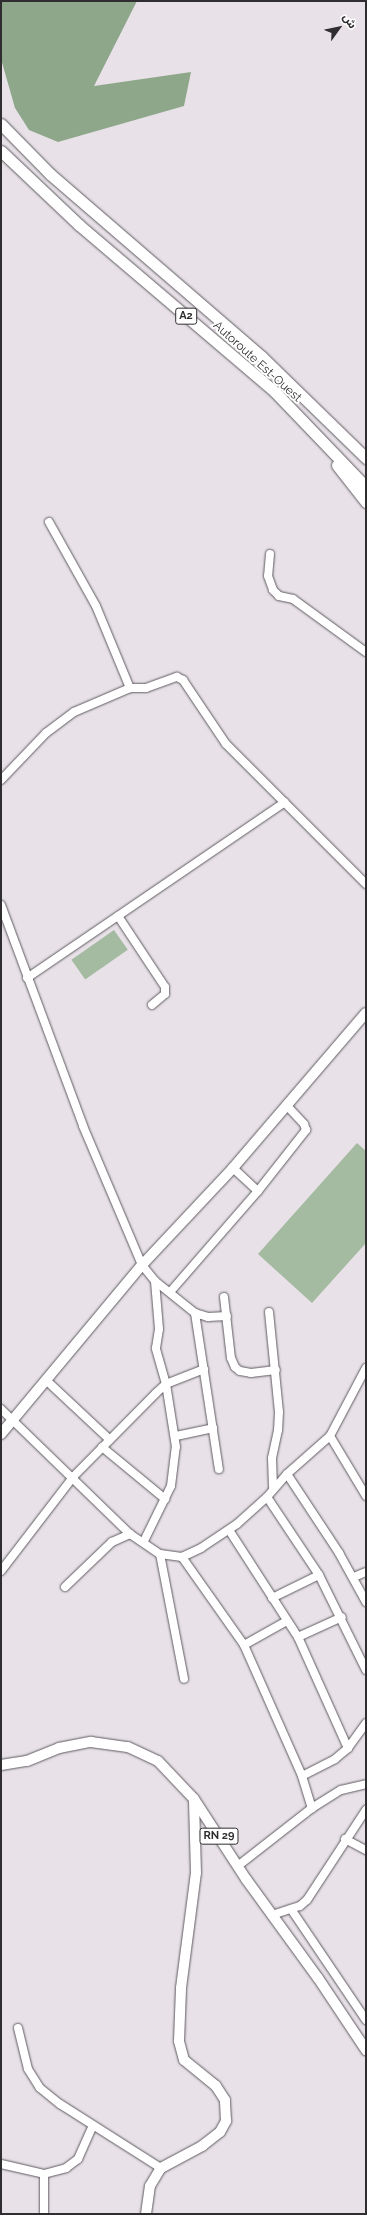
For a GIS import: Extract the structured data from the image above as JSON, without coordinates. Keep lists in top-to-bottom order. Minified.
{"streets":{"highway":["A2","Autoroute Est-Ouest"],"main road":["RN 29"]},"north":"top right"}
